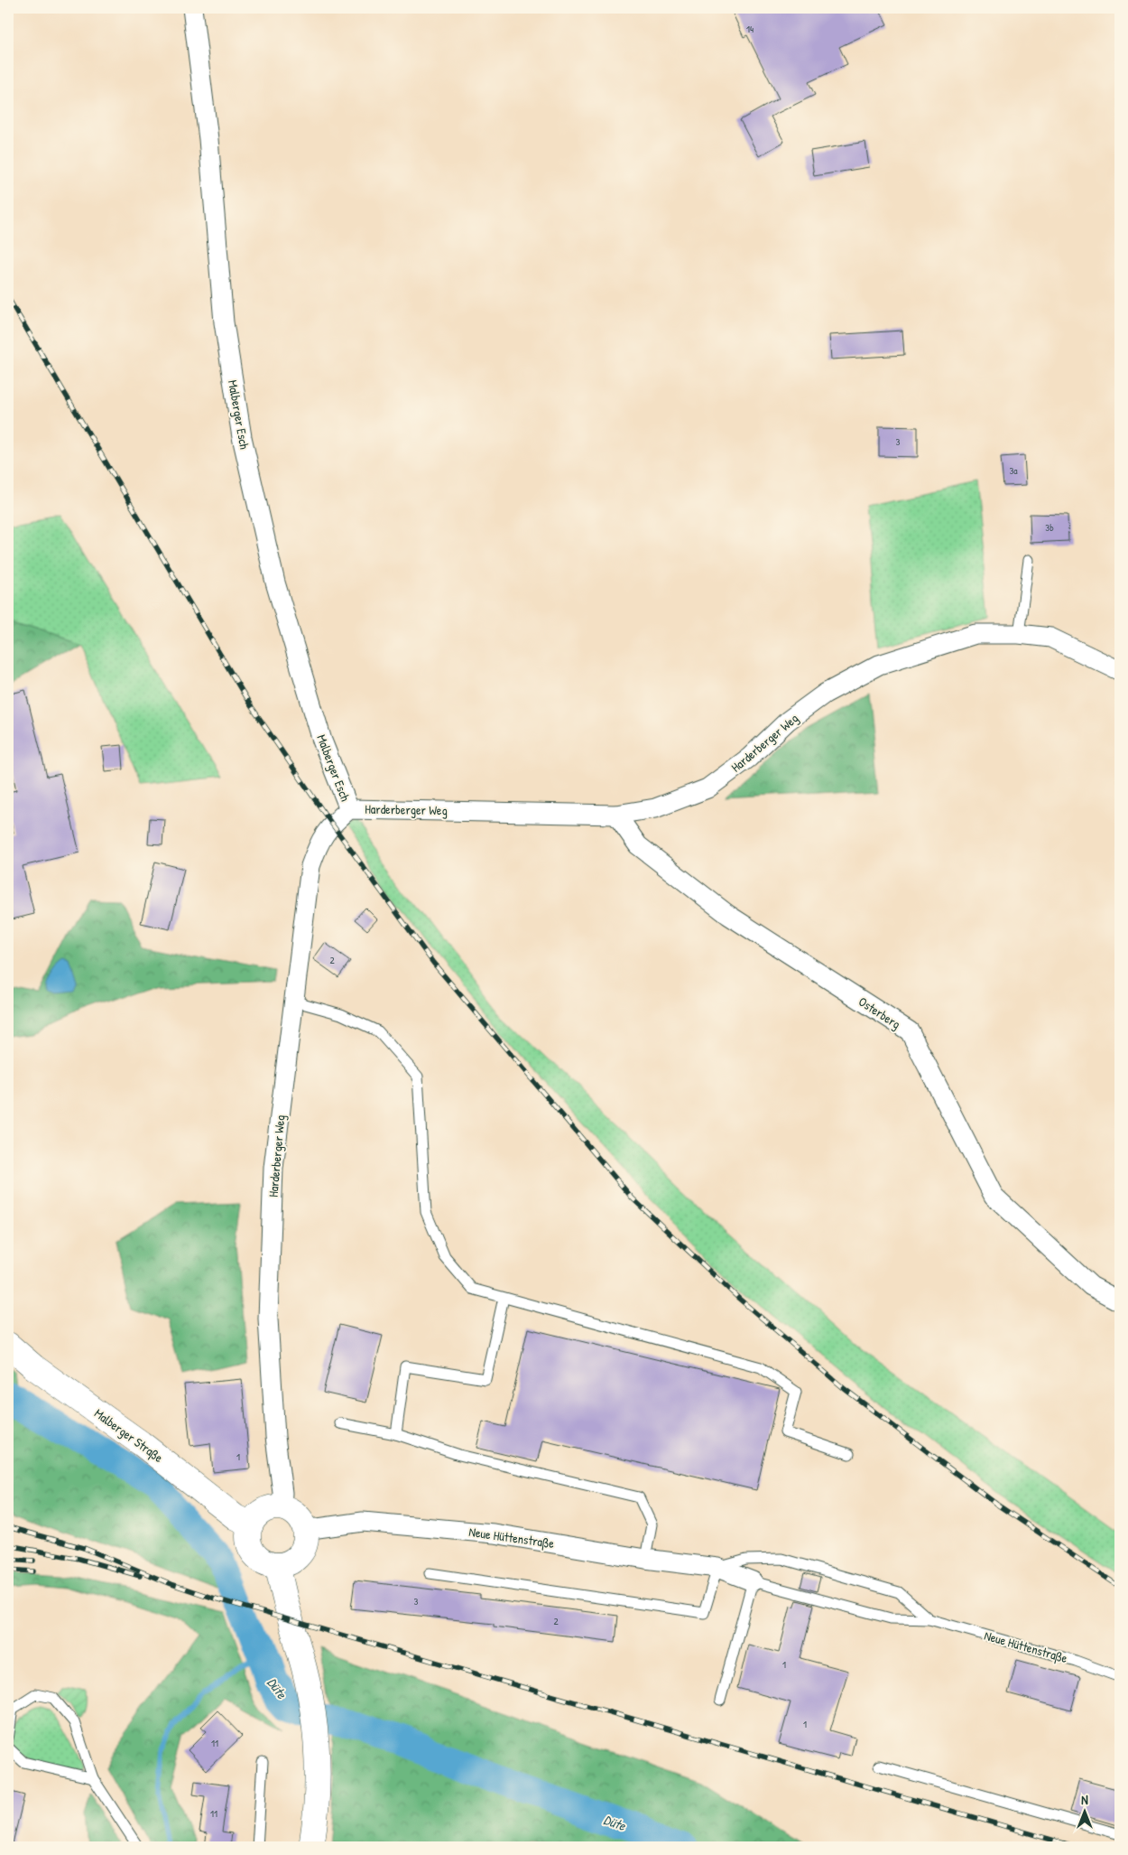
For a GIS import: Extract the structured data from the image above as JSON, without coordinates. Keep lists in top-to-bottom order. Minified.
{"streets":{"street":["Malberger Esch","Harderberger Weg","Osterberg","Malberger Straße","Neue Hüttenstraße"]},"crossings":[["Malberger Esch","Harderberger Weg"],["Harderberger Weg","Osterberg"],["Harderberger Weg","Malberger Straße"],["Harderberger Weg","Neue Hüttenstraße"],["Malberger Straße","Neue Hüttenstraße"]],"water":["Düte"],"house_numbers":["14","3","3a","3b","2","1","3","2","1","1","11","11"],"north":"top"}
